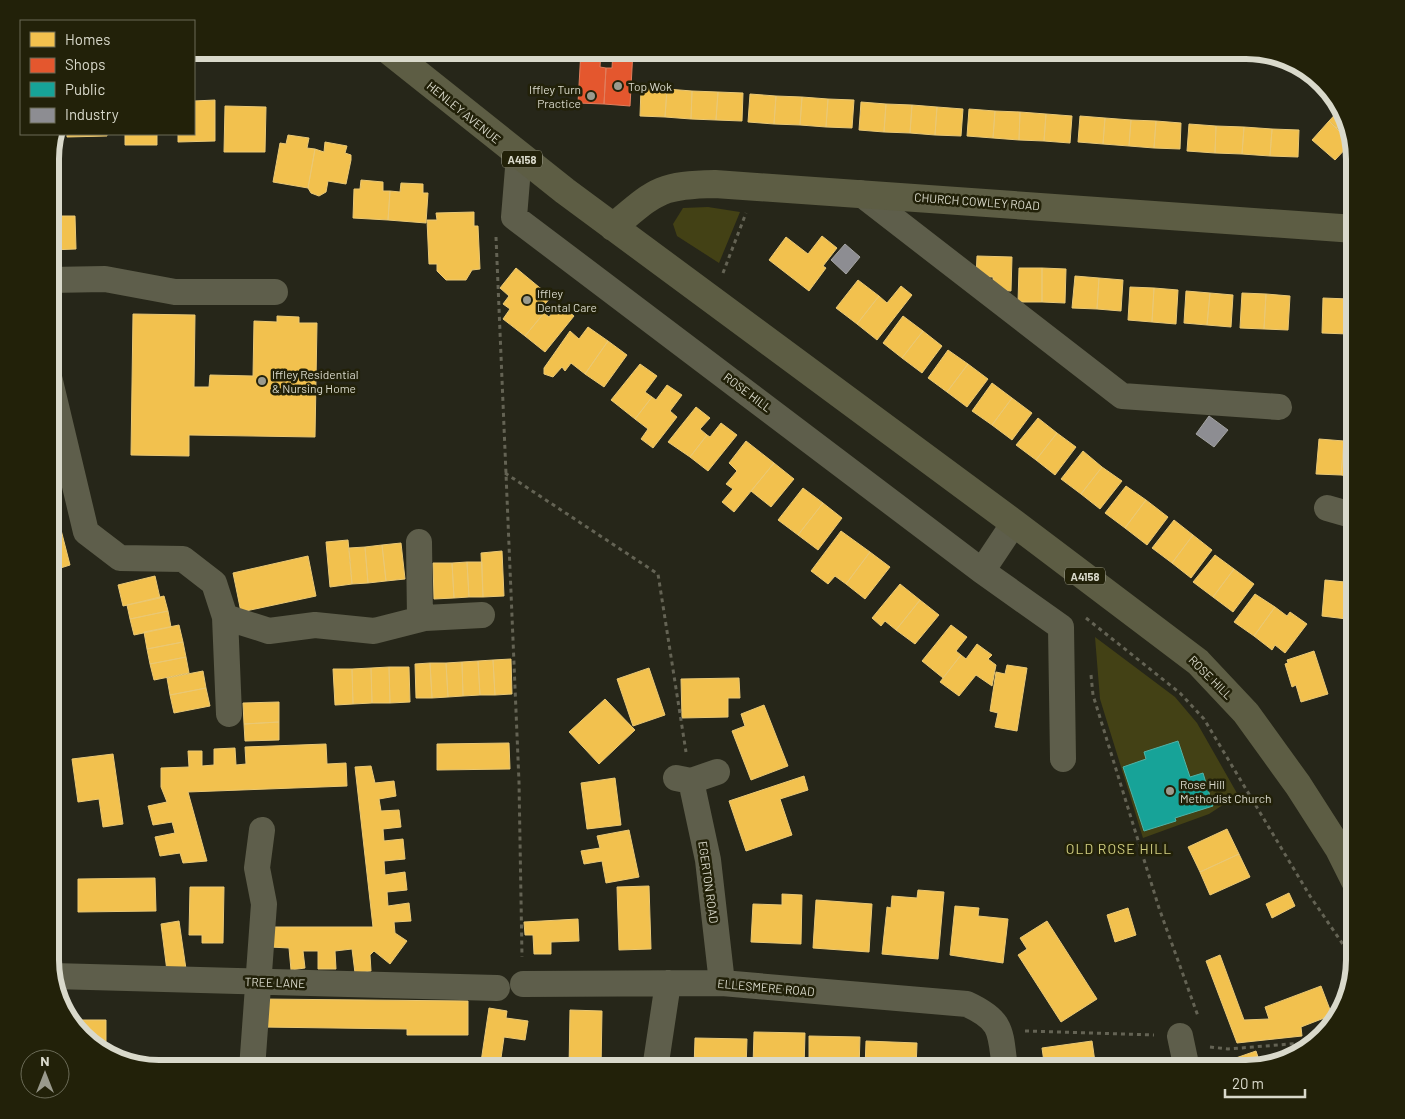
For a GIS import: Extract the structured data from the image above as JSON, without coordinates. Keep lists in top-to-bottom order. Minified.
{"streets":{"main road":["HENLEY AVENUE","A4158","CHURCH COWLEY ROAD","ROSE HILL"],"street":["EGERTON ROAD","TREE LANE","ELLESMERE ROAD"]},"crossings":[["HENLEY AVENUE","CHURCH COWLEY ROAD"],["HENLEY AVENUE","ROSE HILL"],["CHURCH COWLEY ROAD","ROSE HILL"],["EGERTON ROAD","ELLESMERE ROAD"]],"districts":["OLD ROSE HILL"],"places":["Top Wok","Iffley Turn Practice","Iffley Dental Care","Iffley Residential & Nursing Home","Rose Hill Methodist Church"],"legend":["Homes","Shops","Public","Industry"],"scale_bar":"20 m","north":"top"}
